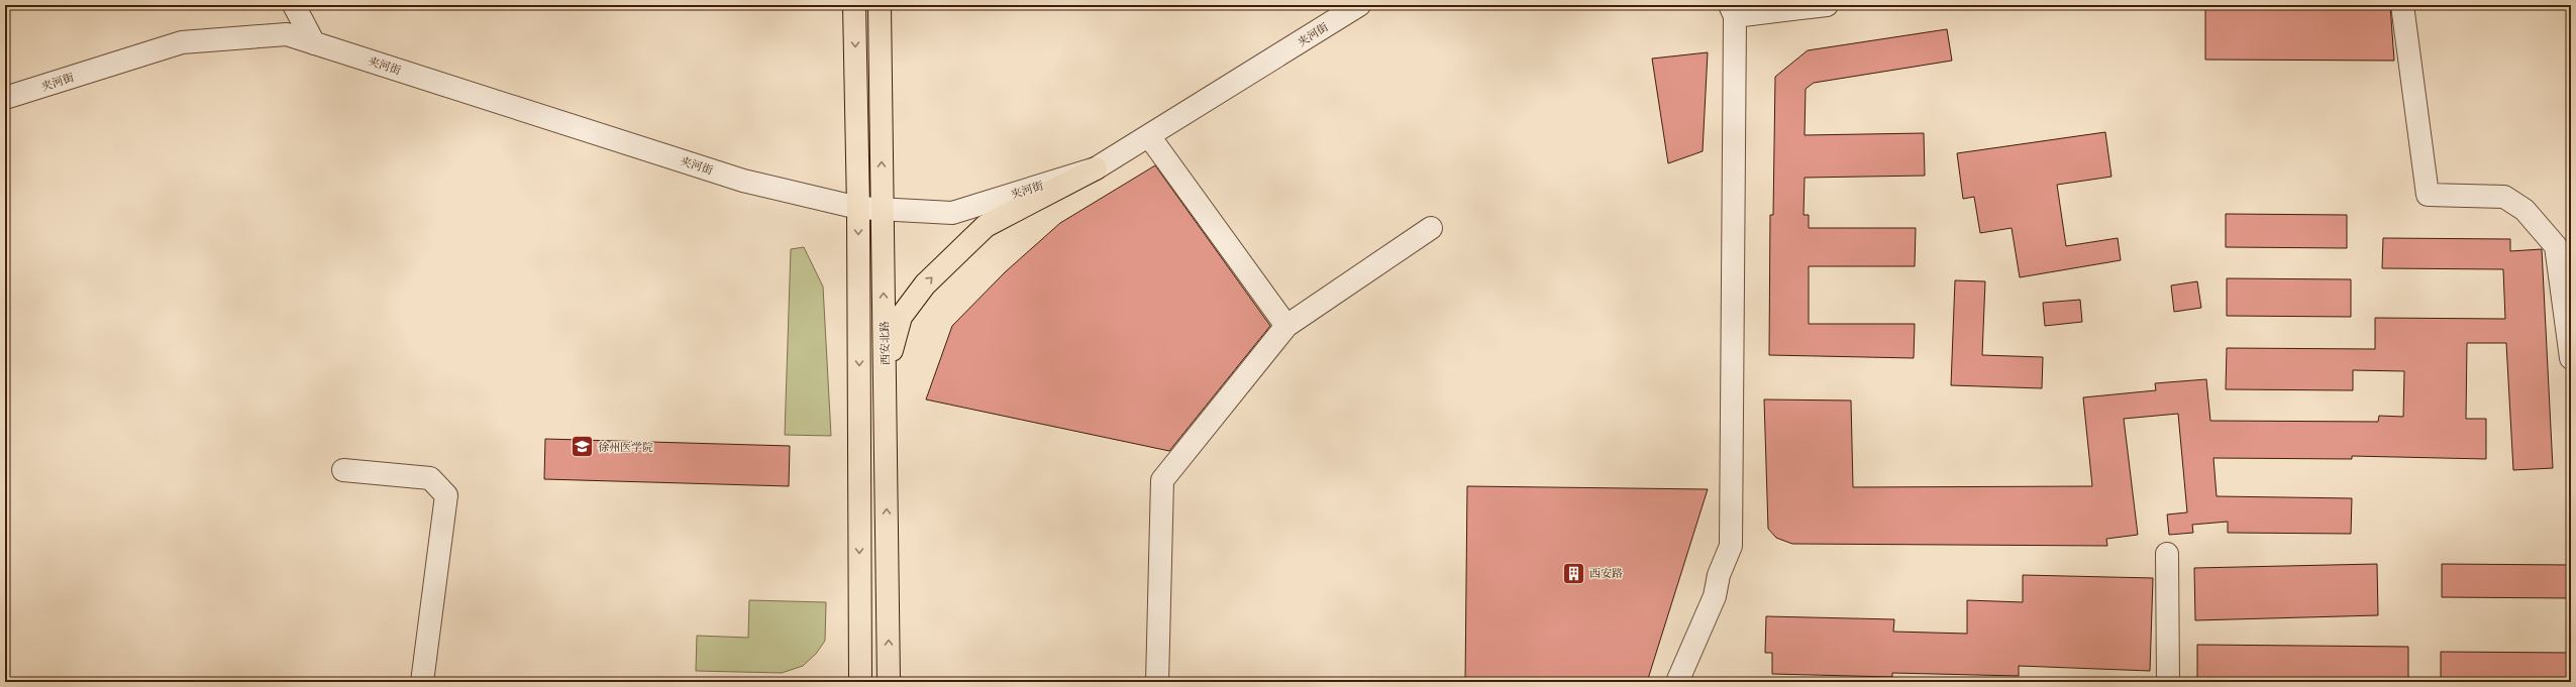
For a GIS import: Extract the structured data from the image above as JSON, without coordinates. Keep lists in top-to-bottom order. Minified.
{"streets":{"main road":["西安北路"],"street":["夹河街"]},"crossings":[["夹河街","西安北路"]],"places":{"school or university":["徐州医学院"],"building":["西安路"]}}
